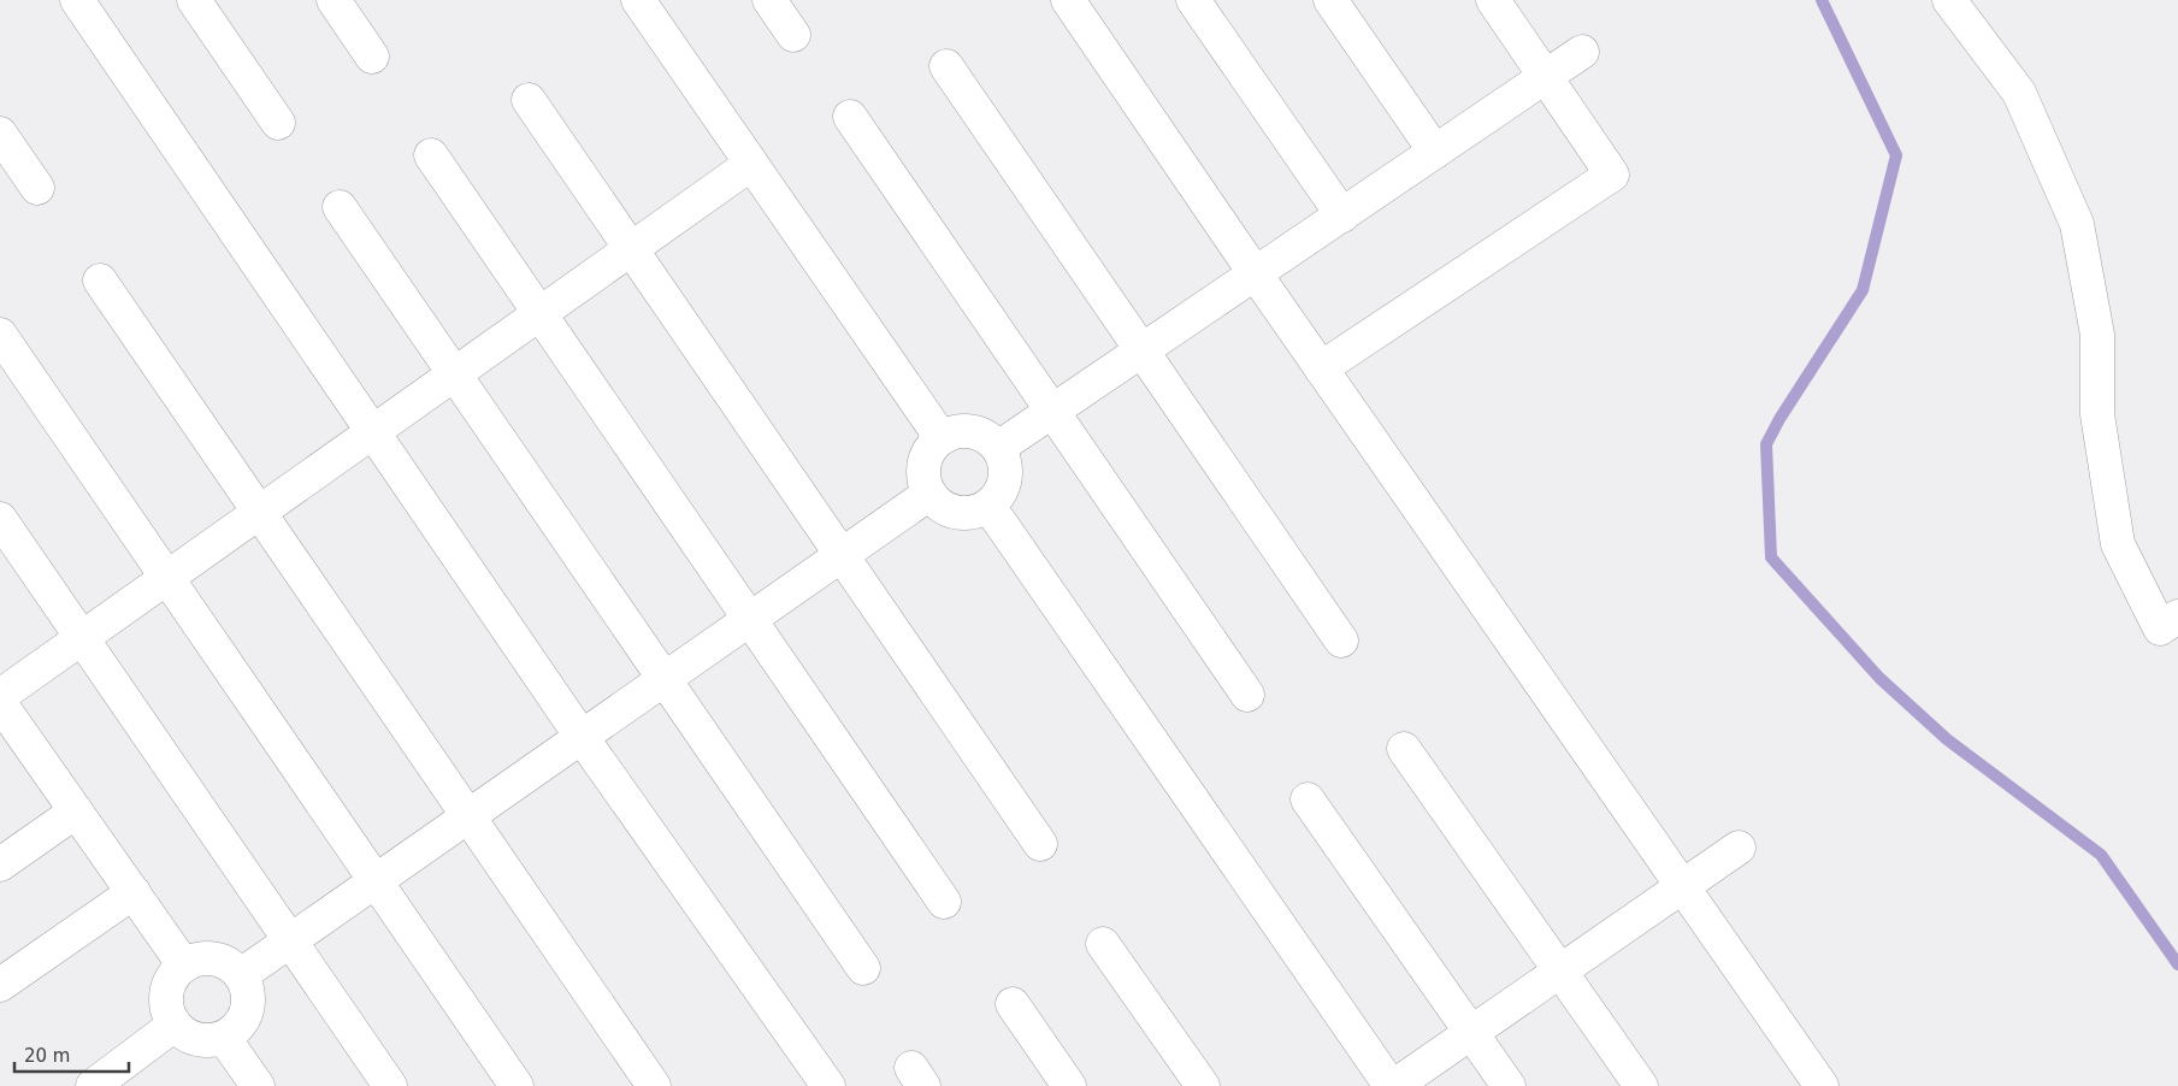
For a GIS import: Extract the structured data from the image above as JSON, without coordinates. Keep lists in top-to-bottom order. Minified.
{"scale_bar":"20 m"}
